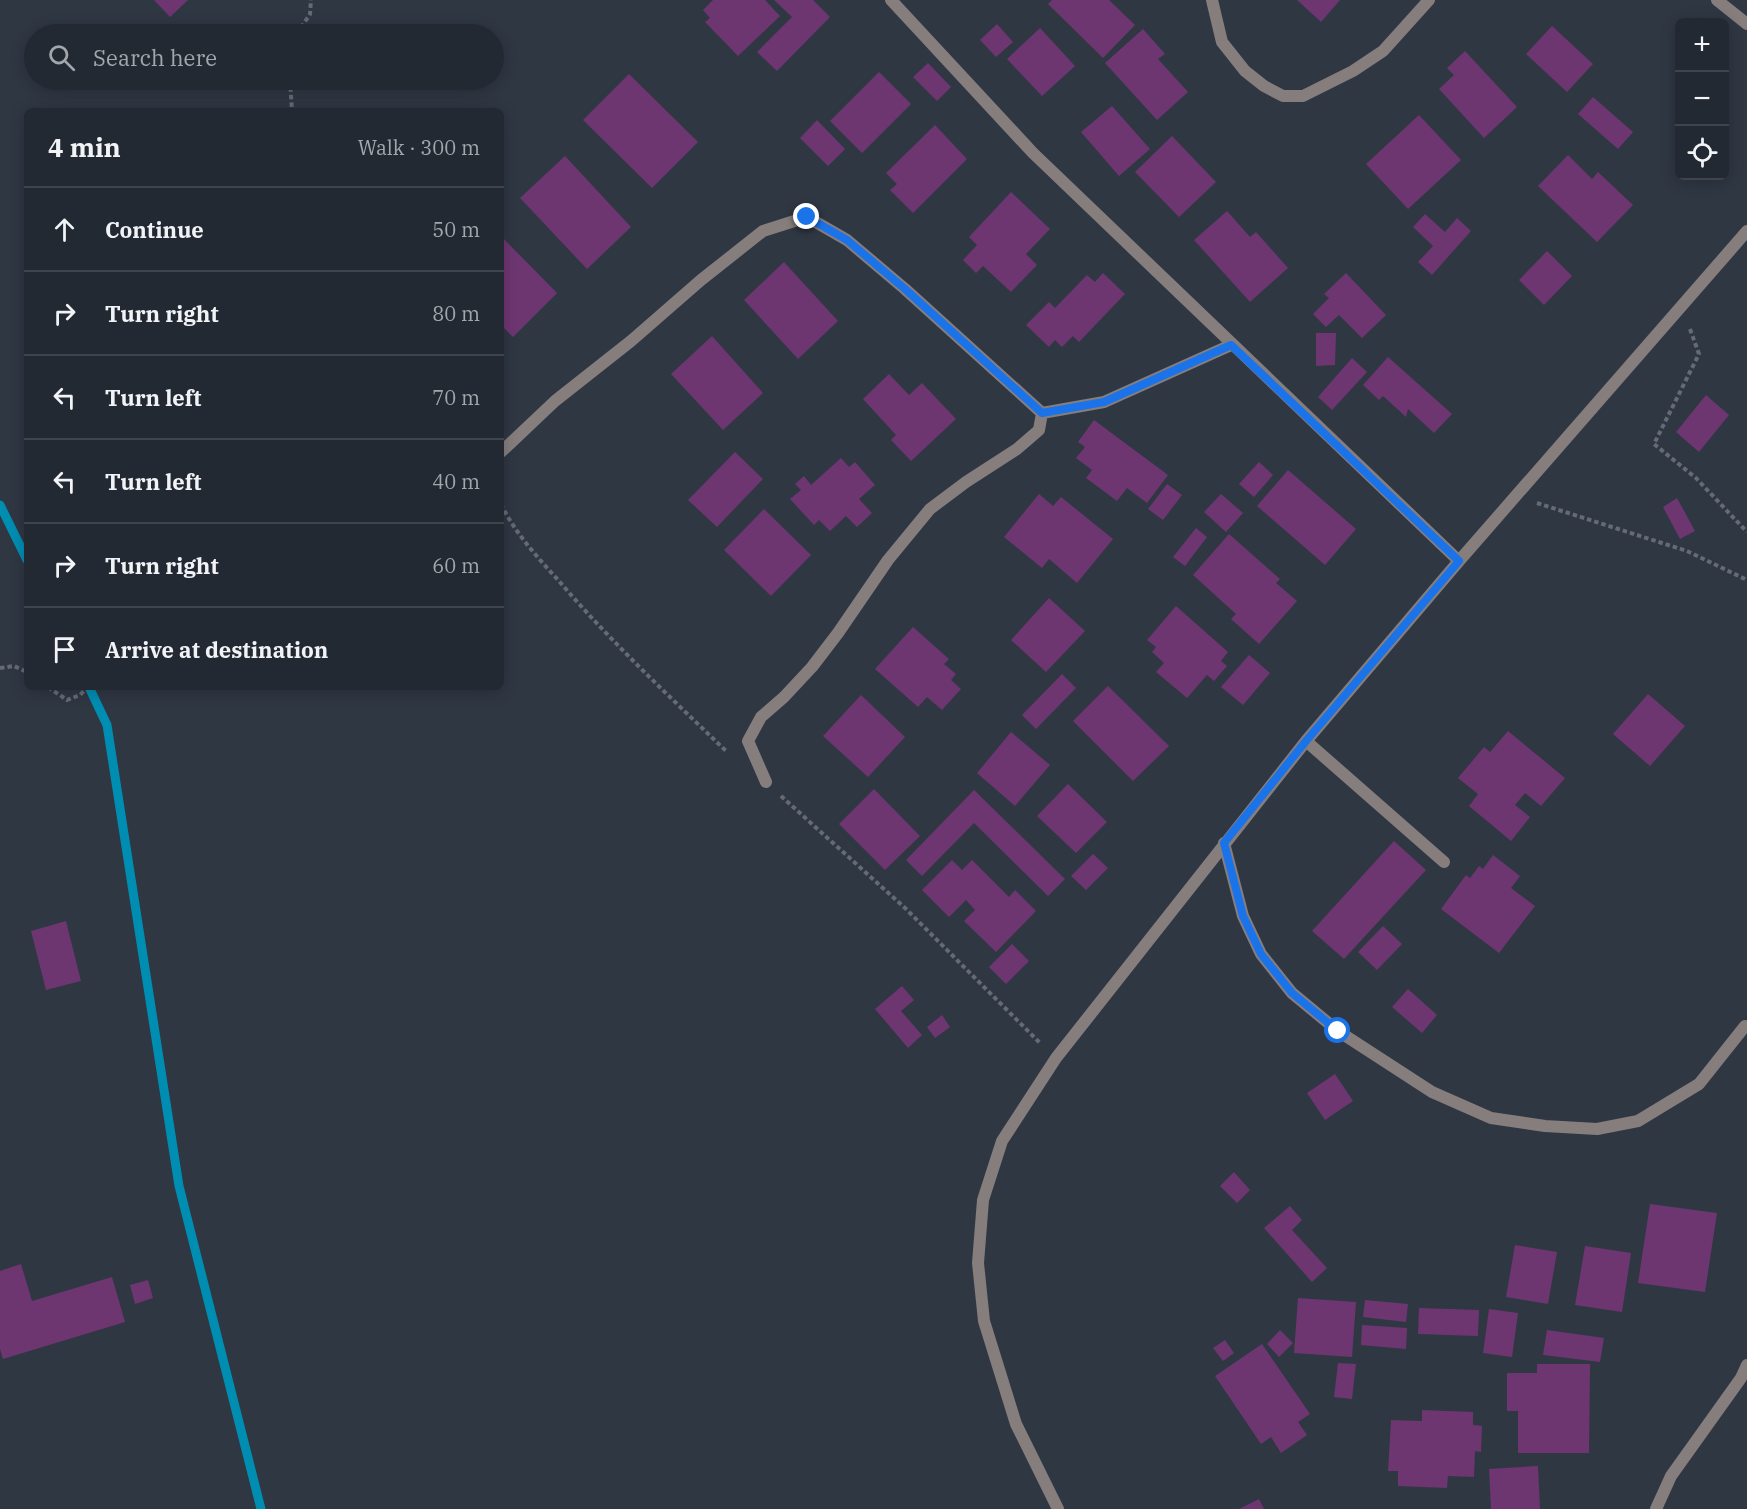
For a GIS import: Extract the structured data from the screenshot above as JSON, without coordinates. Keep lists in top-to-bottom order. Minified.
{"page":{"map_buttons":["+","−"],"search":"Search here","heading":["4 min","Walk · 300 m"],"list":[["Continue","50 m"],["Turn right","80 m"],["Turn left","70 m"],["Turn left","40 m"],["Turn right","60 m"],"Arrive at destination"]}}
